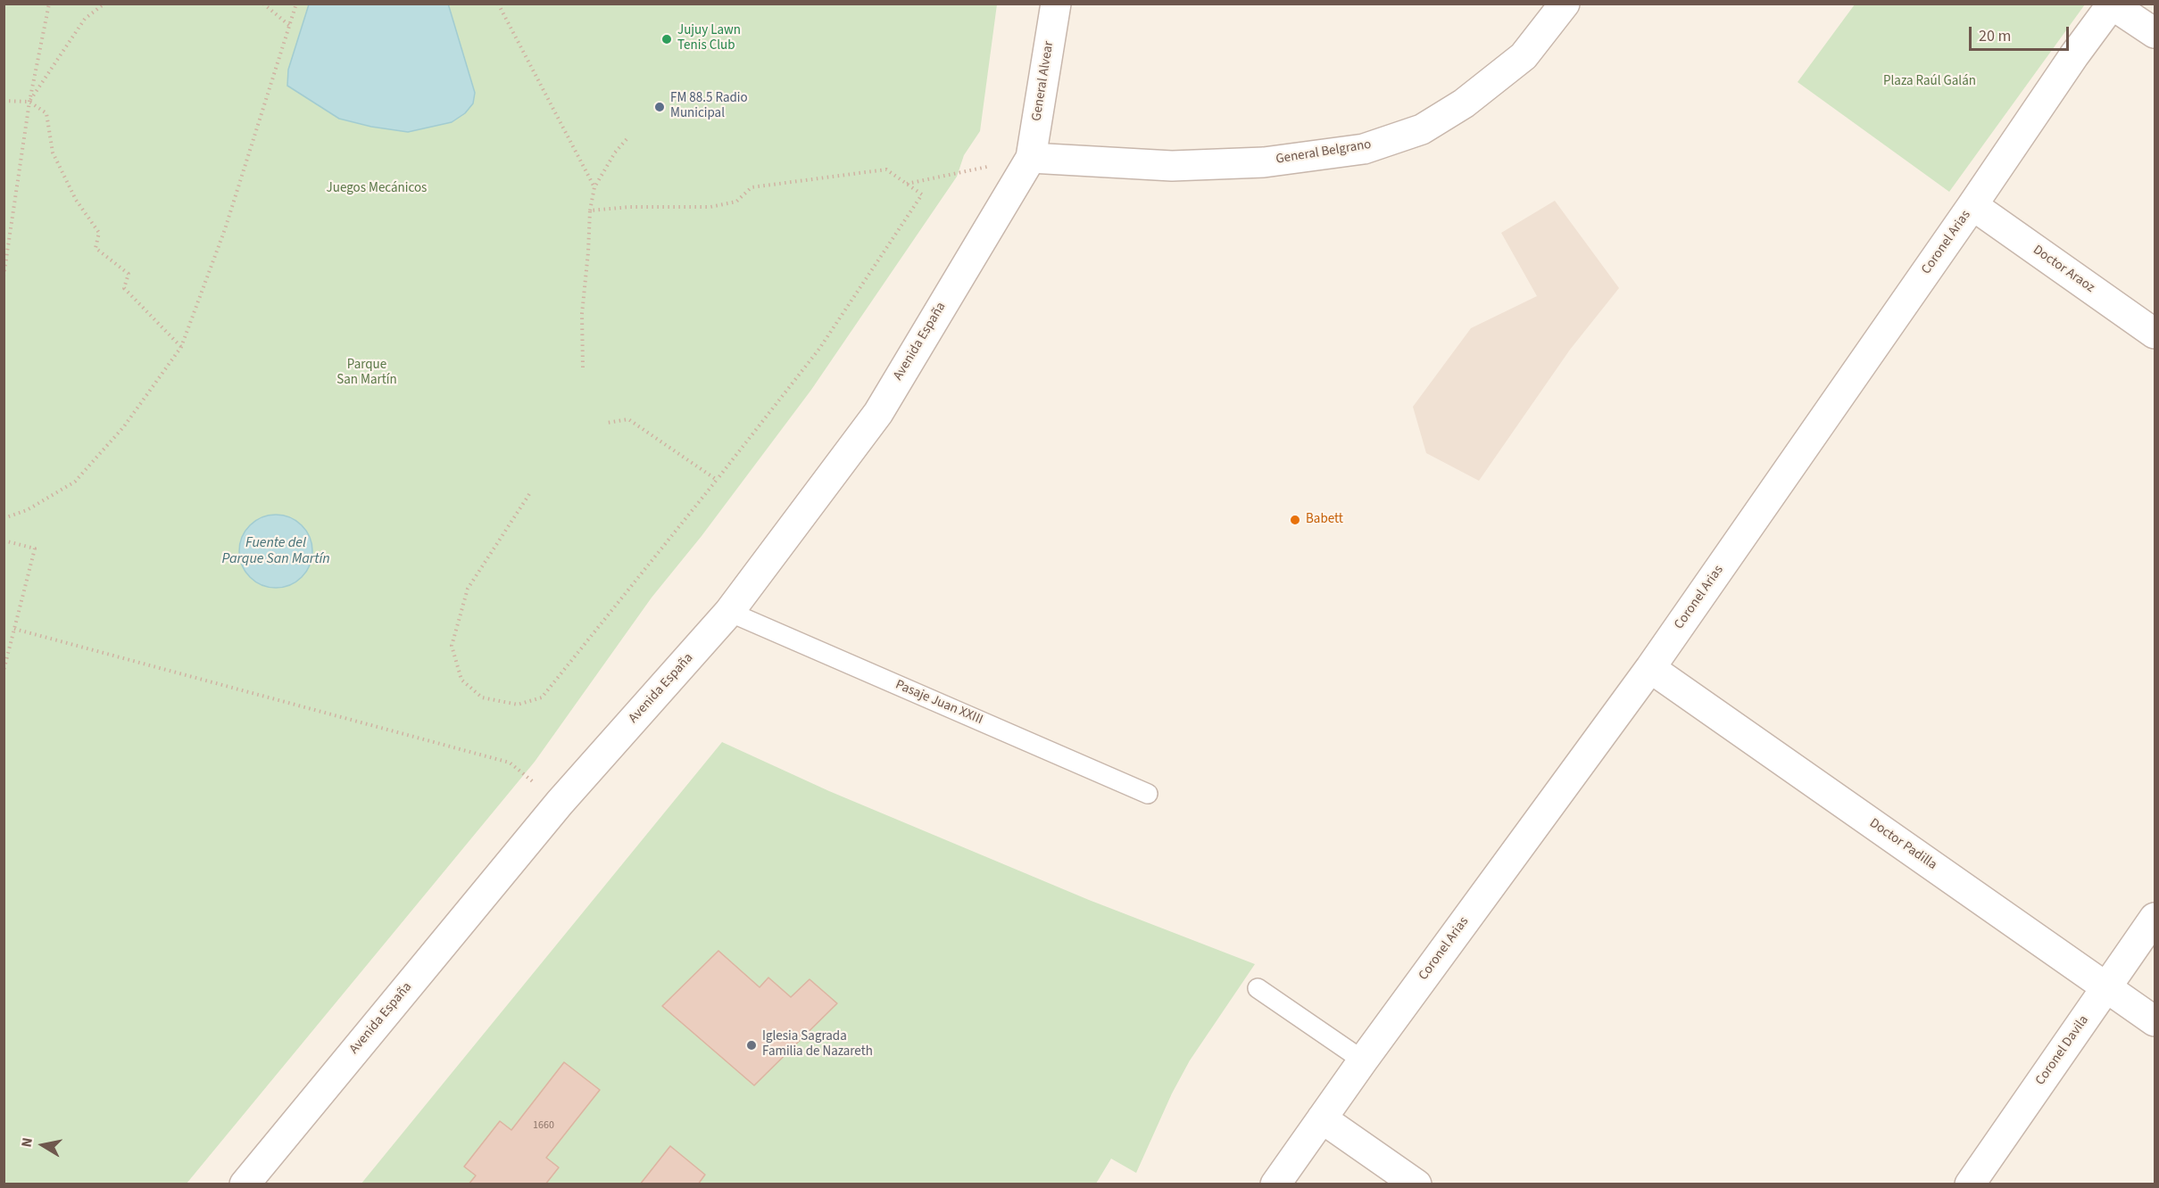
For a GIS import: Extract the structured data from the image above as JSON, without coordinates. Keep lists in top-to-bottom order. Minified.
{"streets":{"street":["General Alvear","General Belgrano","Coronel Arias","Doctor Araoz","Avenida España","Doctor Padilla","Coronel Davila"],"lane":["Pasaje Juan XXIII"]},"crossings":[["General Alvear","General Belgrano"],["General Alvear","Avenida España"],["General Belgrano","Avenida España"],["Coronel Arias","Doctor Araoz"],["Coronel Arias","Doctor Padilla"],["Avenida España","Pasaje Juan XXIII"],["Doctor Padilla","Coronel Davila"]],"water":["Fuente del Parque San Martín"],"parks":["Plaza Raúl Galán","Juegos Mecánicos","Parque San Martín"],"places":["Jujuy Lawn Tenis Club","FM 88.5 Radio Municipal","Babett","Iglesia Sagrada Familia de Nazareth"],"house_numbers":["1660"],"scale_bar":"20 m","north":"left"}
